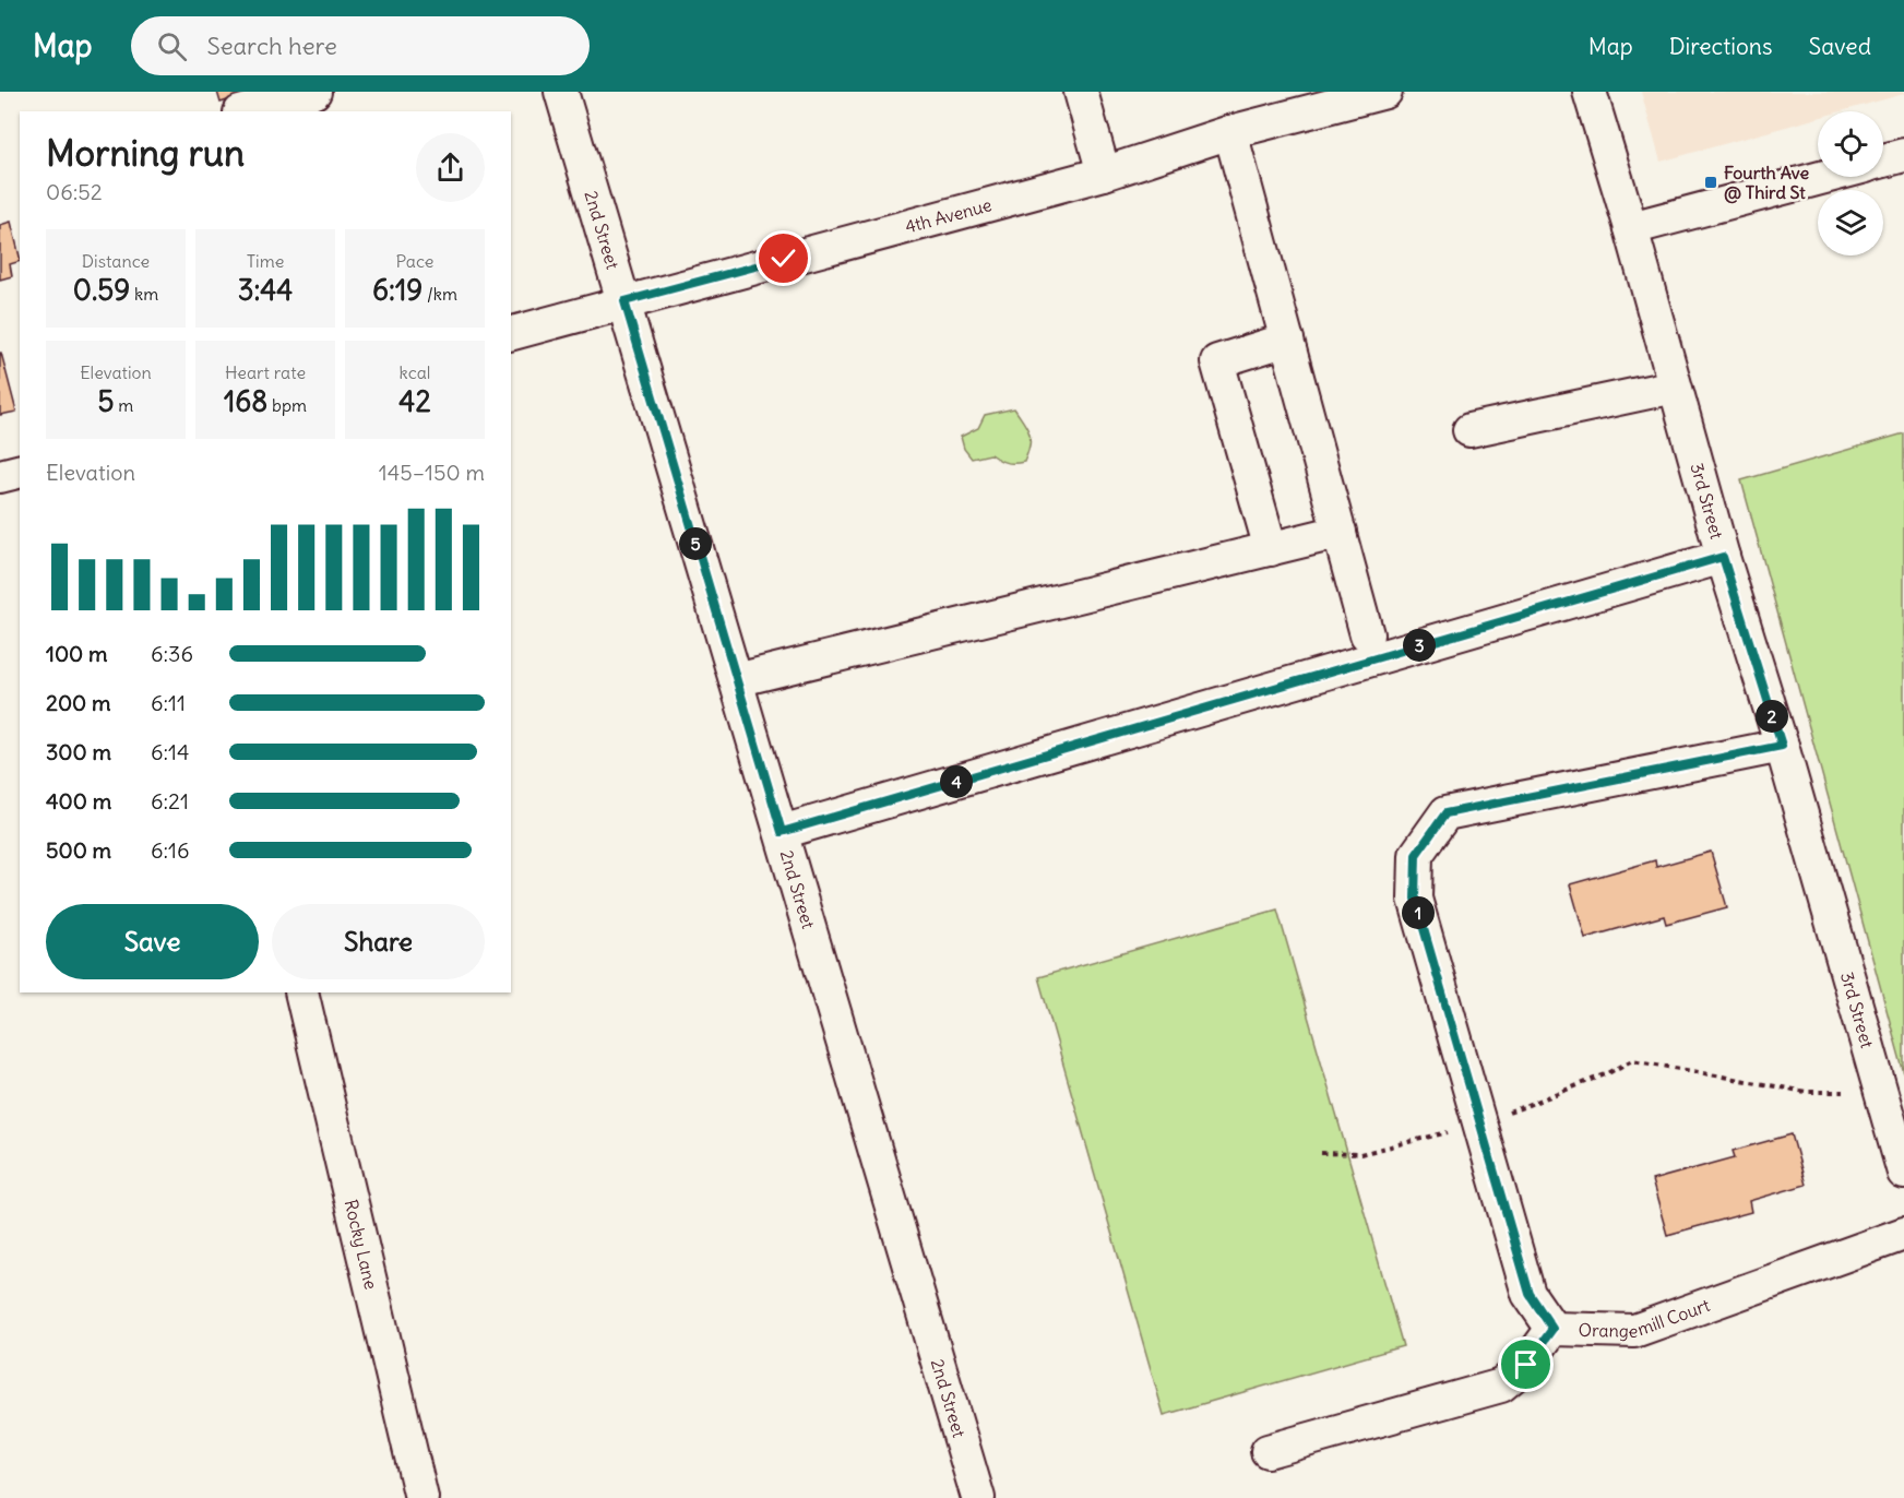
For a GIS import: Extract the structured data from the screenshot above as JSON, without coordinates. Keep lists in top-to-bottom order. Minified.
{"streets":{"street":["4th Avenue","2nd Street","3rd Street","Rocky Lane","Orangemill Court"]},"crossings":[["4th Avenue","2nd Street"],["3rd Street","Orangemill Court"]],"places":{"transit":["Fourth Ave @ Third St"]},"page":{"header":"Map","search":"Search here","nav":["Map","Directions","Saved"],"heading":["Morning run","06:52"],"stats":[["Distance","0.59 km"],["Time","3:44"],["Pace","6:19 /km"],["Elevation","5 m"],["Heart rate","168 bpm"],["kcal","42"]],"chart":["Elevation","145–150 m"],"pins":["5","3","2","4","1"],"list":[{"name":"100 m","note":"6:36"},{"name":"200 m","note":"6:11"},{"name":"300 m","note":"6:14"},{"name":"400 m","note":"6:21"},{"name":"500 m","note":"6:16"}],"buttons":["Save","Share"]}}
